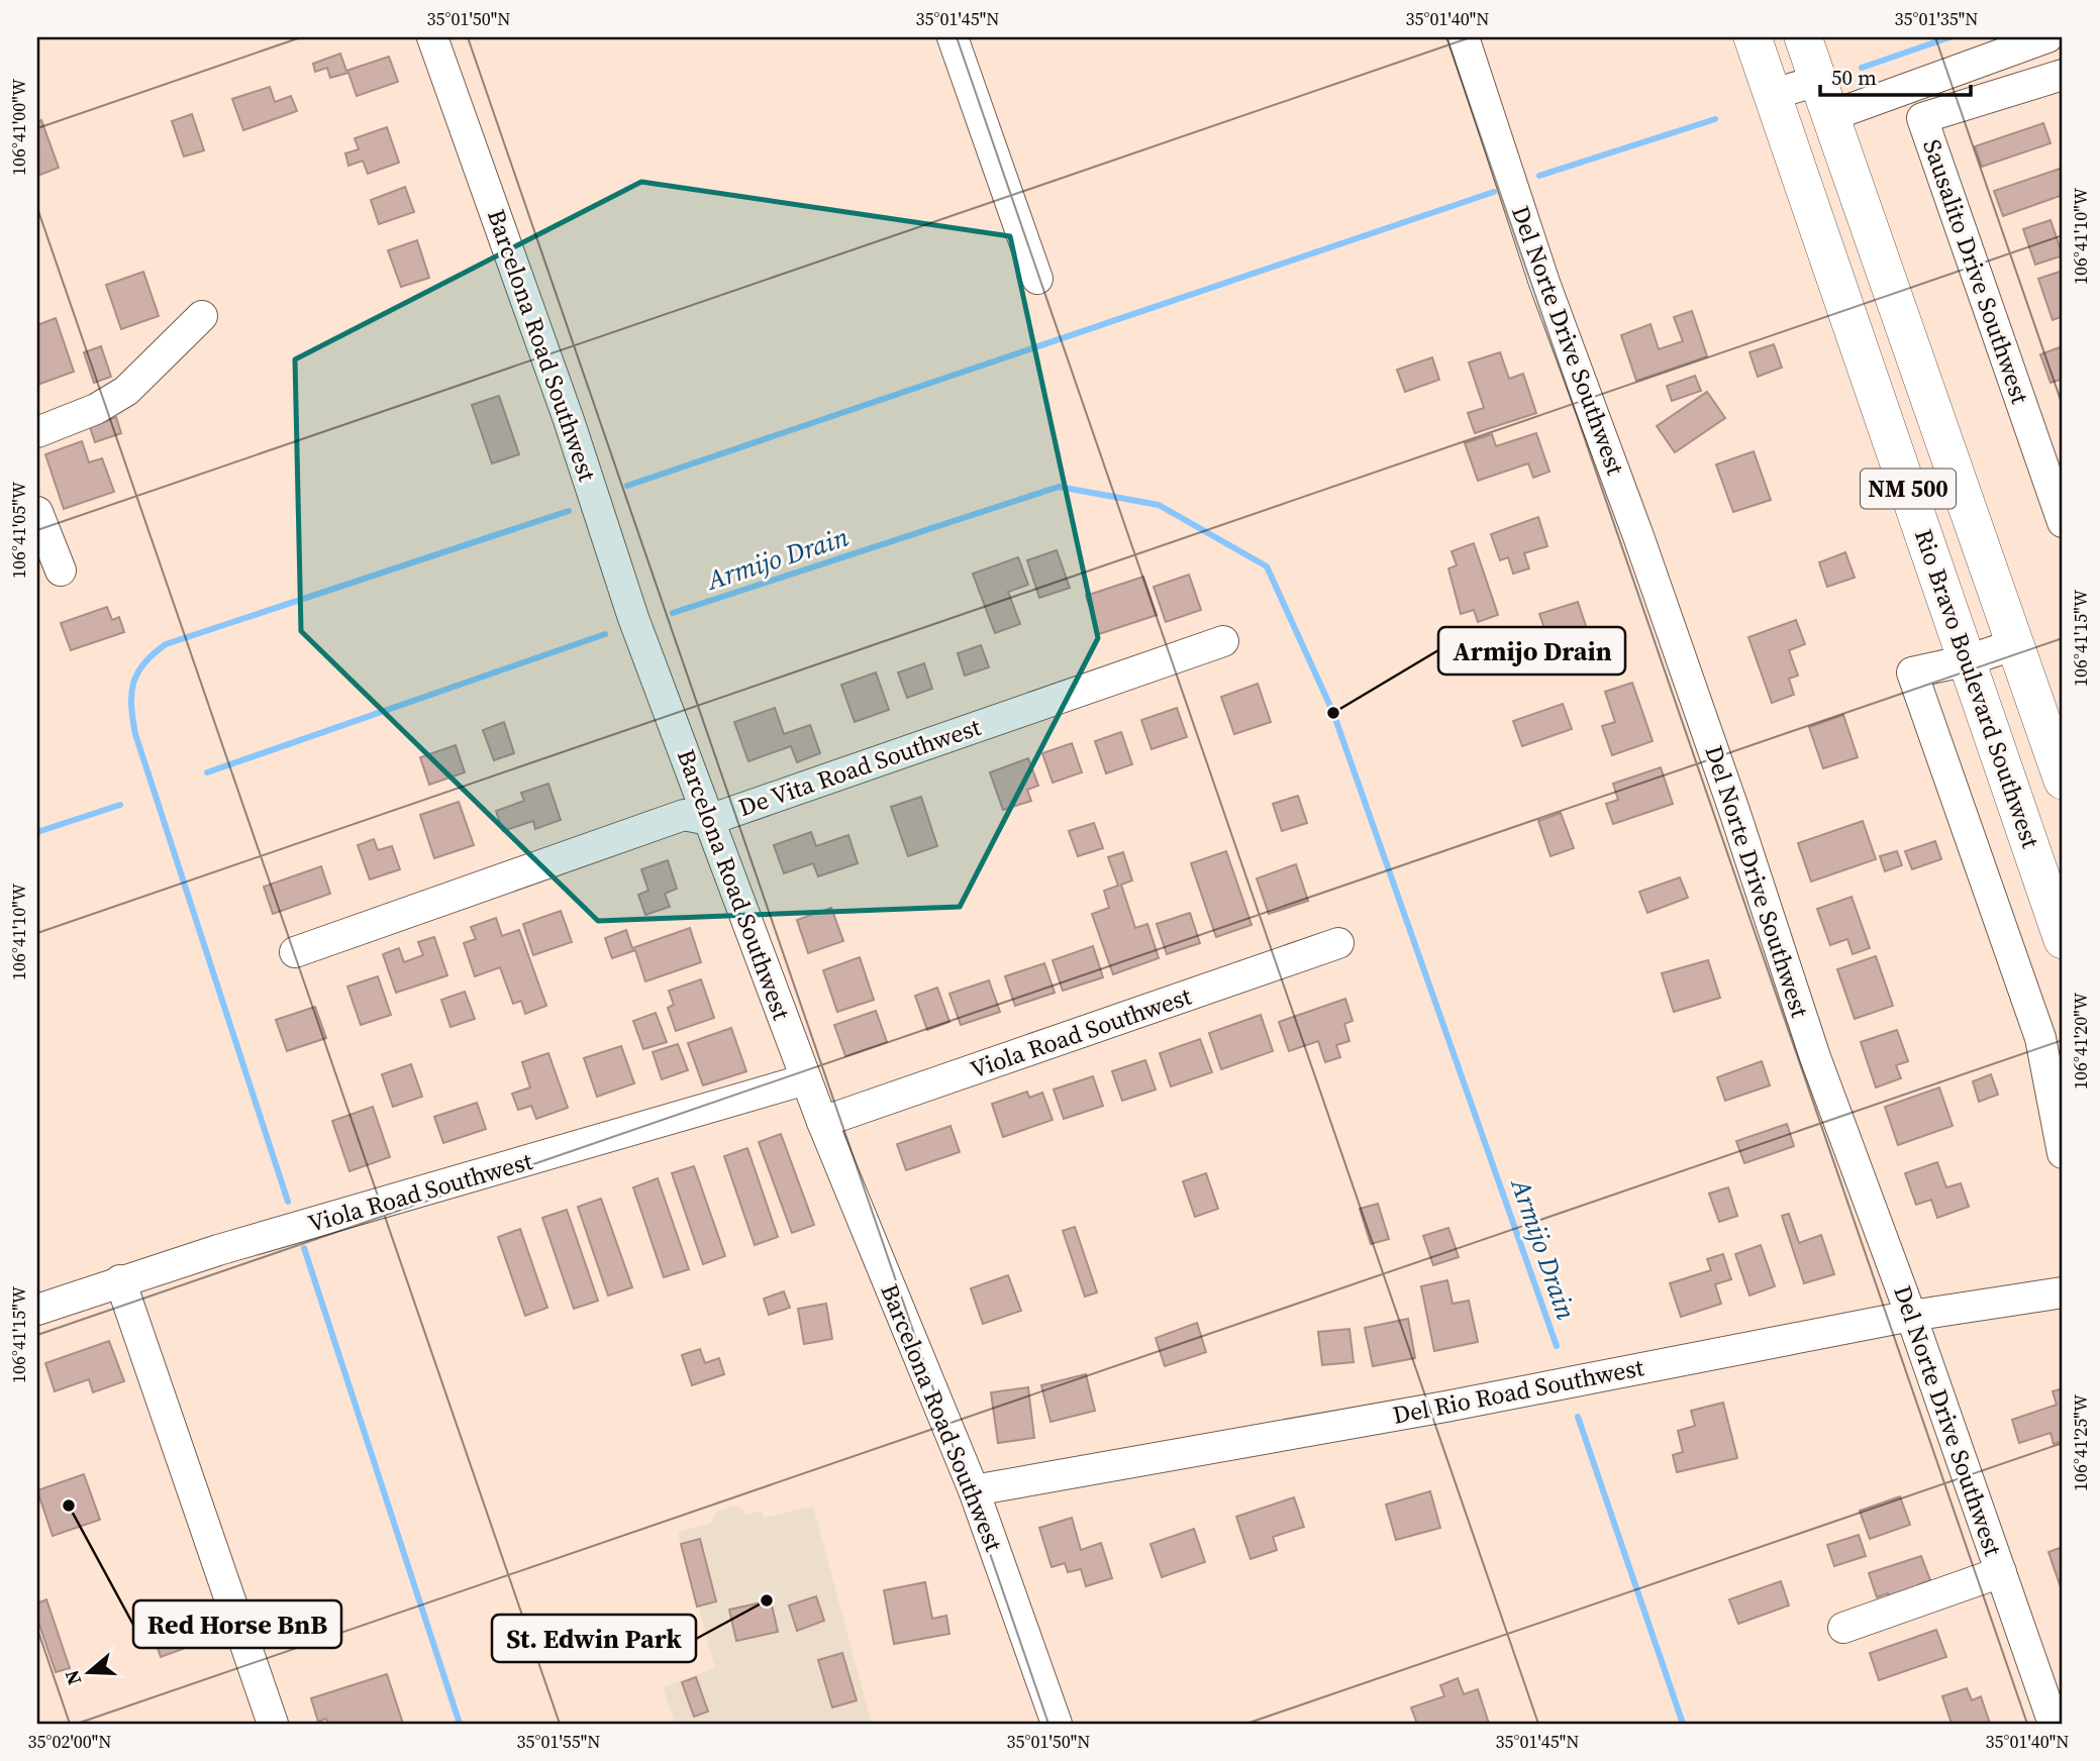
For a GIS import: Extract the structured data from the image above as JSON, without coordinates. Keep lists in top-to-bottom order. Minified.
{"streets":{"main road":["NM 500","Rio Bravo Boulevard Southwest"],"street":["Sausalito Drive Southwest","Del Norte Drive Southwest","Barcelona Road Southwest","De Vita Road Southwest","Viola Road Southwest","Del Rio Road Southwest"]},"crossings":[["Del Norte Drive Southwest","Del Rio Road Southwest"],["Barcelona Road Southwest","De Vita Road Southwest"],["Barcelona Road Southwest","Viola Road Southwest"],["Barcelona Road Southwest","Del Rio Road Southwest"]],"water":["Armijo Drain"],"places":["Armijo Drain","Red Horse BnB","St. Edwin Park"],"scale_bar":"50 m","north":"left","coordinates":["35°01'50\"N","35°01'45\"N","35°01'40\"N","35°01'35\"N","106°41'00\"W","106°41'10\"W","106°41'05\"W","106°41'15\"W","106°41'20\"W","106°41'25\"W","35°02'00\"N","35°01'55\"N"]}
